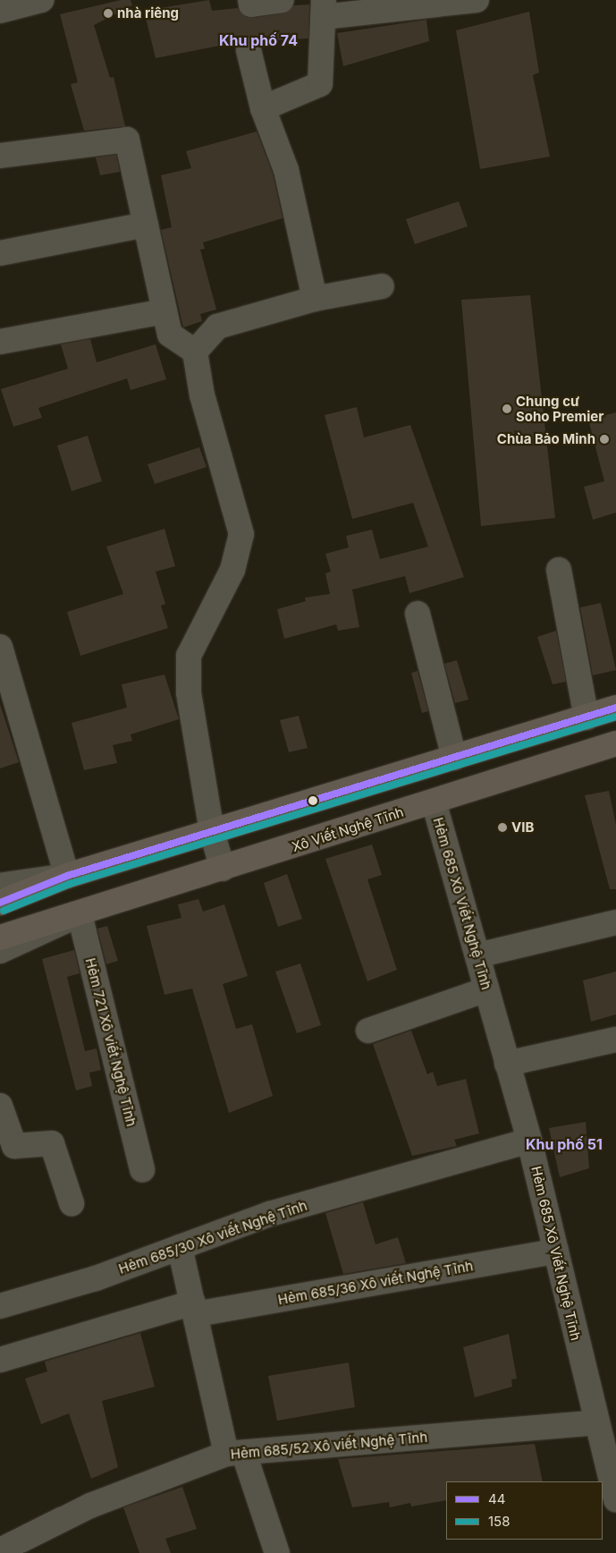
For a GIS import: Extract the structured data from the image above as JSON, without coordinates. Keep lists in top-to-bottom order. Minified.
{"streets":{"main road":["Xô Viết Nghệ Tĩnh"],"street":["Hẻm 685 Xô Viết Nghệ Tĩnh","Hẻm 721 Xô viết Nghệ Tĩnh","Hẻm 685/30 Xô viết Nghệ Tĩnh","Hẻm 685/36 Xô viết Nghệ Tĩnh","Hẻm 685/52 Xô viết Nghệ Tĩnh"]},"crossings":[["Xô Viết Nghệ Tĩnh","Hẻm 685 Xô Viết Nghệ Tĩnh"],["Xô Viết Nghệ Tĩnh","Hẻm 721 Xô viết Nghệ Tĩnh"],["Hẻm 685 Xô Viết Nghệ Tĩnh","Hẻm 685/30 Xô viết Nghệ Tĩnh"],["Hẻm 685 Xô Viết Nghệ Tĩnh","Hẻm 685/36 Xô viết Nghệ Tĩnh"],["Hẻm 685 Xô Viết Nghệ Tĩnh","Hẻm 685/52 Xô viết Nghệ Tĩnh"]],"districts":["Khu phố 74","Khu phố 51"],"places":["nhà riêng","Chung cư Soho Premier","Chùa Bảo Minh","VIB"],"lines":["transit line 44","transit line 158"],"legend":["44","158"]}
